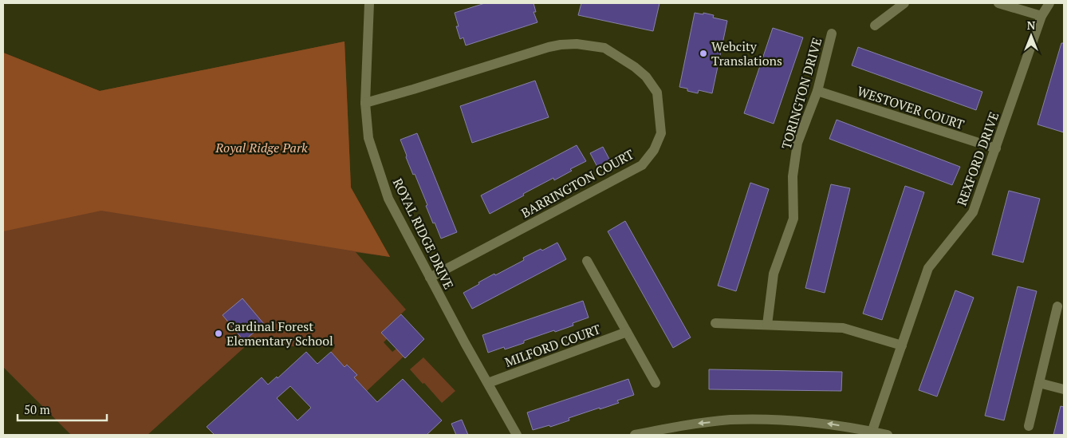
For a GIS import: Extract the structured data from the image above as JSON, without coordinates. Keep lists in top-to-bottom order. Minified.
{"streets":{"street":["TORINGTON DRIVE","WESTOVER COURT","REXFORD DRIVE","BARRINGTON COURT","ROYAL RIDGE DRIVE","MILFORD COURT"]},"crossings":[["TORINGTON DRIVE","WESTOVER COURT"],["WESTOVER COURT","REXFORD DRIVE"],["BARRINGTON COURT","ROYAL RIDGE DRIVE"],["ROYAL RIDGE DRIVE","MILFORD COURT"]],"parks":["Royal Ridge Park"],"places":["Webcity Translations","Cardinal Forest Elementary School"],"scale_bar":"50 m","north":"top"}
